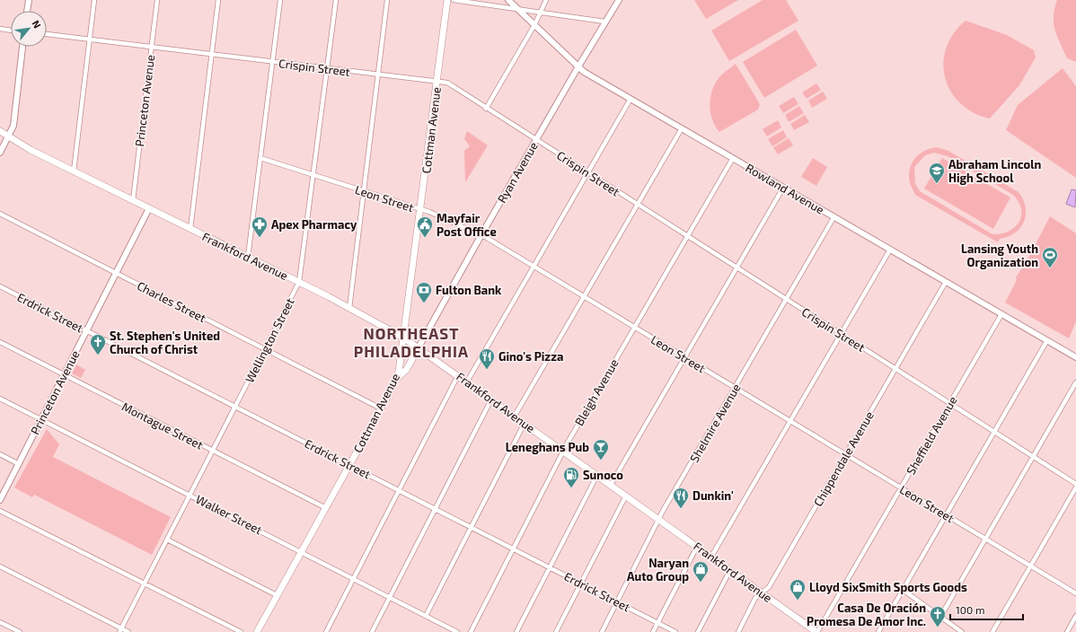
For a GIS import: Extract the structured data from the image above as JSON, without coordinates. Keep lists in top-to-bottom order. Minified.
{"streets":{"main road":["Cottman Avenue","Frankford Avenue"],"street":["Crispin Street","Princeton Avenue","Ryan Avenue","Rowland Avenue","Leon Street","Charles Street","Erdrick Street","Wellington Street","Bleigh Avenue","Shelmire Avenue","Montague Street","Sheffield Avenue","Chippendale Avenue","Walker Street"]},"crossings":[["Crispin Street","Princeton Avenue"],["Crispin Street","Cottman Avenue"],["Crispin Street","Ryan Avenue"],["Crispin Street","Wellington Street"],["Crispin Street","Bleigh Avenue"],["Crispin Street","Shelmire Avenue"],["Crispin Street","Sheffield Avenue"],["Crispin Street","Chippendale Avenue"],["Princeton Avenue","Frankford Avenue"],["Princeton Avenue","Charles Street"],["Princeton Avenue","Erdrick Street"],["Princeton Avenue","Montague Street"],["Princeton Avenue","Walker Street"],["Cottman Avenue","Leon Street"],["Cottman Avenue","Frankford Avenue"],["Cottman Avenue","Charles Street"],["Cottman Avenue","Erdrick Street"],["Cottman Avenue","Montague Street"],["Cottman Avenue","Walker Street"],["Ryan Avenue","Rowland Avenue"],["Ryan Avenue","Leon Street"],["Ryan Avenue","Frankford Avenue"],["Rowland Avenue","Bleigh Avenue"],["Rowland Avenue","Shelmire Avenue"],["Rowland Avenue","Sheffield Avenue"],["Rowland Avenue","Chippendale Avenue"],["Leon Street","Wellington Street"],["Leon Street","Bleigh Avenue"],["Leon Street","Shelmire Avenue"],["Leon Street","Sheffield Avenue"],["Leon Street","Chippendale Avenue"],["Frankford Avenue","Wellington Street"],["Frankford Avenue","Bleigh Avenue"],["Frankford Avenue","Shelmire Avenue"],["Frankford Avenue","Sheffield Avenue"],["Frankford Avenue","Chippendale Avenue"],["Charles Street","Wellington Street"],["Erdrick Street","Wellington Street"],["Erdrick Street","Bleigh Avenue"],["Erdrick Street","Shelmire Avenue"],["Wellington Street","Montague Street"],["Wellington Street","Walker Street"]],"districts":["NORTHEAST PHILADELPHIA"],"places":{"school or university":["Abraham Lincoln High School"],"pharmacy":["Apex Pharmacy"],"public building":["Mayfair Post Office"],"sports":["Lansing Youth Organization"],"bank":["Fulton Bank"],"church":["St. Stephen's United Church of Christ","Casa De Oración Promesa De Amor Inc."],"restaurant":["Gino's Pizza","Dunkin'"],"bar":["Leneghans Pub"],"fuel station":["Sunoco"],"shop":["Naryan Auto Group","Lloyd SixSmith Sports Goods"]},"scale_bar":"100 m","north":"top right"}
